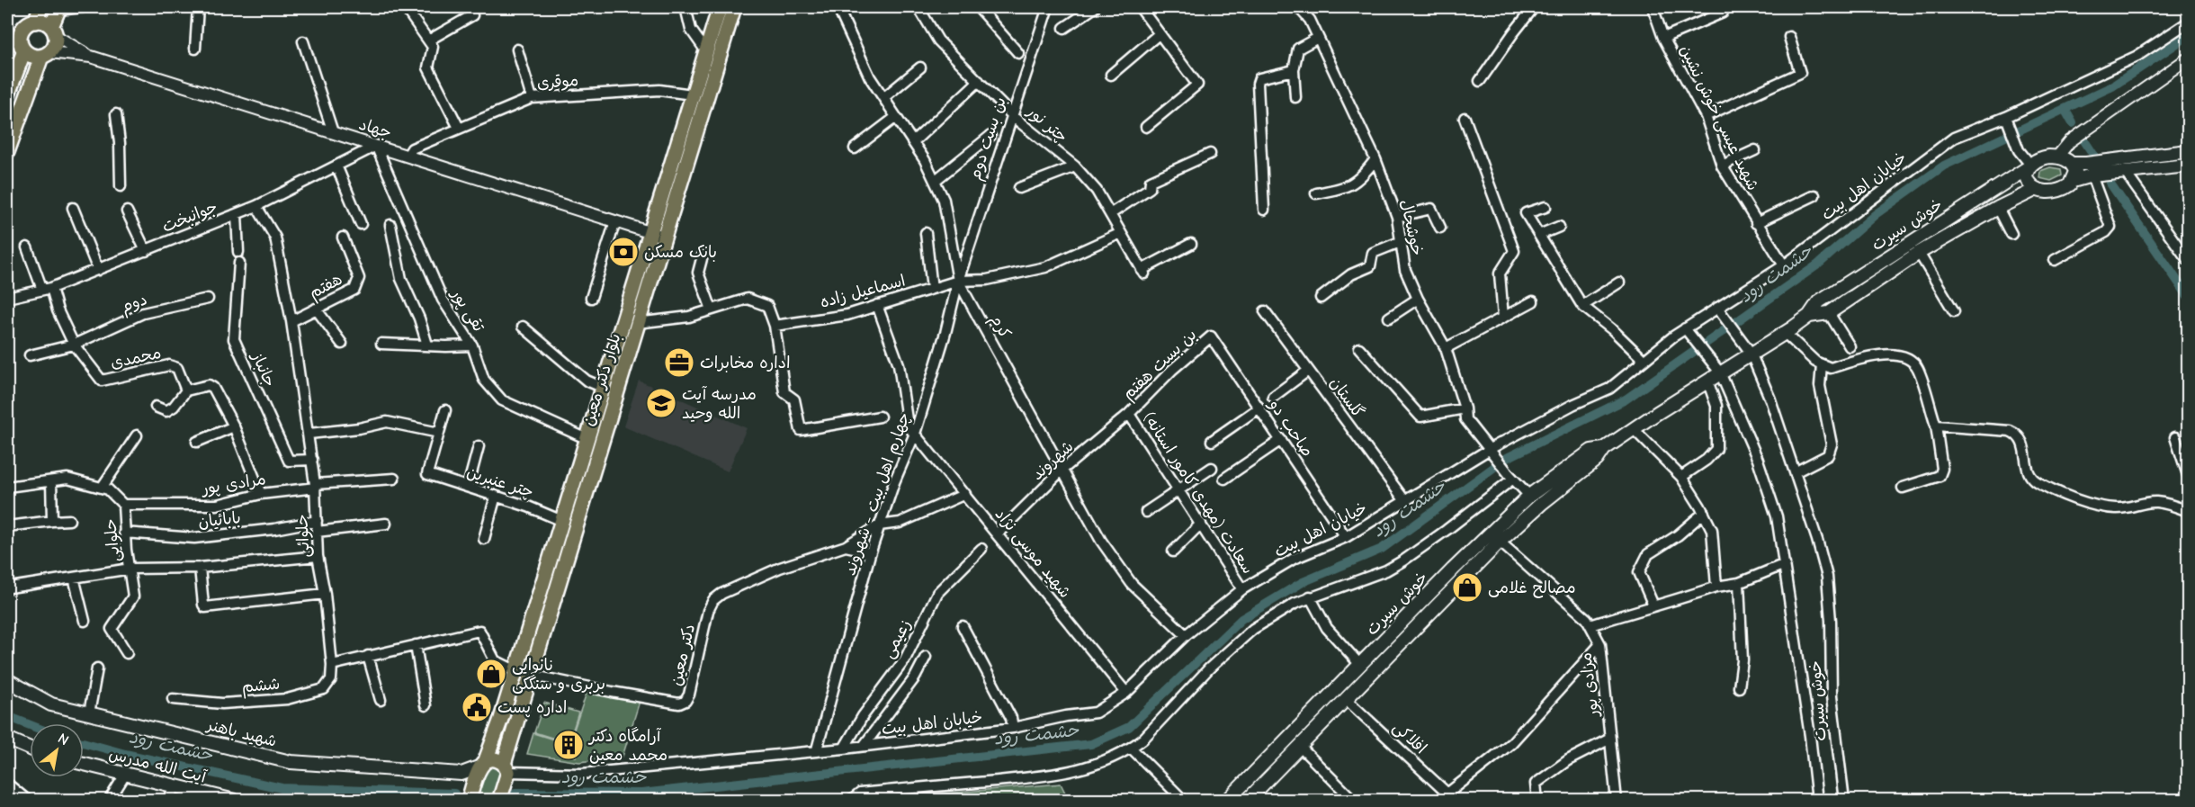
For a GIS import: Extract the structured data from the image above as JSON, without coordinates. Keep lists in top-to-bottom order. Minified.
{"streets":{"main road":["خوش سیرت","بلوار دکتر معین","شهید باهنر","آیت الله مدرس"],"street":["موقری","شهید عیسی خوش نشین","چتر نور","جهاد","بن بست دوم","خیابان اهل بیت","جوانبخت","خوشحال","هفتم","اسماعیل زاده","دوم","تقی پور","کرم","محمدی","بن بست هفتم","جانباز","گلستان","صاحب دو","شهروند","چتر عنبرین","مرادی پور","سعادت (مهدی کامور استانه)","چهارم اهل بیت - شهروند","بابائیان","حلوائی","حلوایی","شهید موسی نژاد","زعیمی","دکتر معین","ششم","افلاکی"]},"crossings":[["موقری","جهاد"],["موقری","بلوار دکتر معین"],["شهید عیسی خوش نشین","خیابان اهل بیت"],["چتر نور","بن بست دوم"],["چتر نور","اسماعیل زاده"],["جهاد","جوانبخت"],["جهاد","تقی پور"],["جهاد","بلوار دکتر معین"],["بن بست دوم","اسماعیل زاده"],["بن بست دوم","کرم"],["بن بست دوم","چهارم اهل بیت - شهروند"],["خیابان اهل بیت","خوشحال"],["خیابان اهل بیت","کرم"],["خیابان اهل بیت","بلوار دکتر معین"],["خیابان اهل بیت","گلستان"],["خیابان اهل بیت","صاحب دو"],["خیابان اهل بیت","سعادت (مهدی کامور استانه)"],["خیابان اهل بیت","چهارم اهل بیت - شهروند"],["خیابان اهل بیت","شهید موسی نژاد"],["خیابان اهل بیت","زعیمی"],["جوانبخت","تقی پور"],["جوانبخت","محمدی"],["جوانبخت","حلوائی"],["خوش سیرت","خوشحال"],["خوش سیرت","مرادی پور"],["خوش سیرت","افلاکی"],["هفتم","حلوائی"],["اسماعیل زاده","کرم"],["اسماعیل زاده","چهارم اهل بیت - شهروند"],["اسماعیل زاده","شهید موسی نژاد"],["دوم","محمدی"],["تقی پور","بلوار دکتر معین"],["کرم","شهروند"],["کرم","چهارم اهل بیت - شهروند"],["بن بست هفتم","صاحب دو"],["بن بست هفتم","شهروند"],["بن بست هفتم","سعادت (مهدی کامور استانه)"],["جانباز","حلوائی"],["بلوار دکتر معین","چتر عنبرین"],["بلوار دکتر معین","دکتر معین"],["بلوار دکتر معین","شهید باهنر"],["شهروند","سعادت (مهدی کامور استانه)"],["شهروند","شهید موسی نژاد"],["مرادی پور","حلوائی"],["مرادی پور","حلوایی"],["چهارم اهل بیت - شهروند","شهید موسی نژاد"],["چهارم اهل بیت - شهروند","دکتر معین"],["بابائیان","حلوائی"],["بابائیان","حلوایی"],["حلوائی","ششم"]],"water":["حشمت رود"],"places":{"bank":["بانک مسکن"],"office":["اداره مخابرات"],"school or university":["مدرسه آیت الله وحید"],"shop":["مصالح غلامی","نانوایی بربری و سنگکی"],"public building":["اداره پست"],"building":["آرامگاه دکتر محمد معین"]},"north":"top right"}
